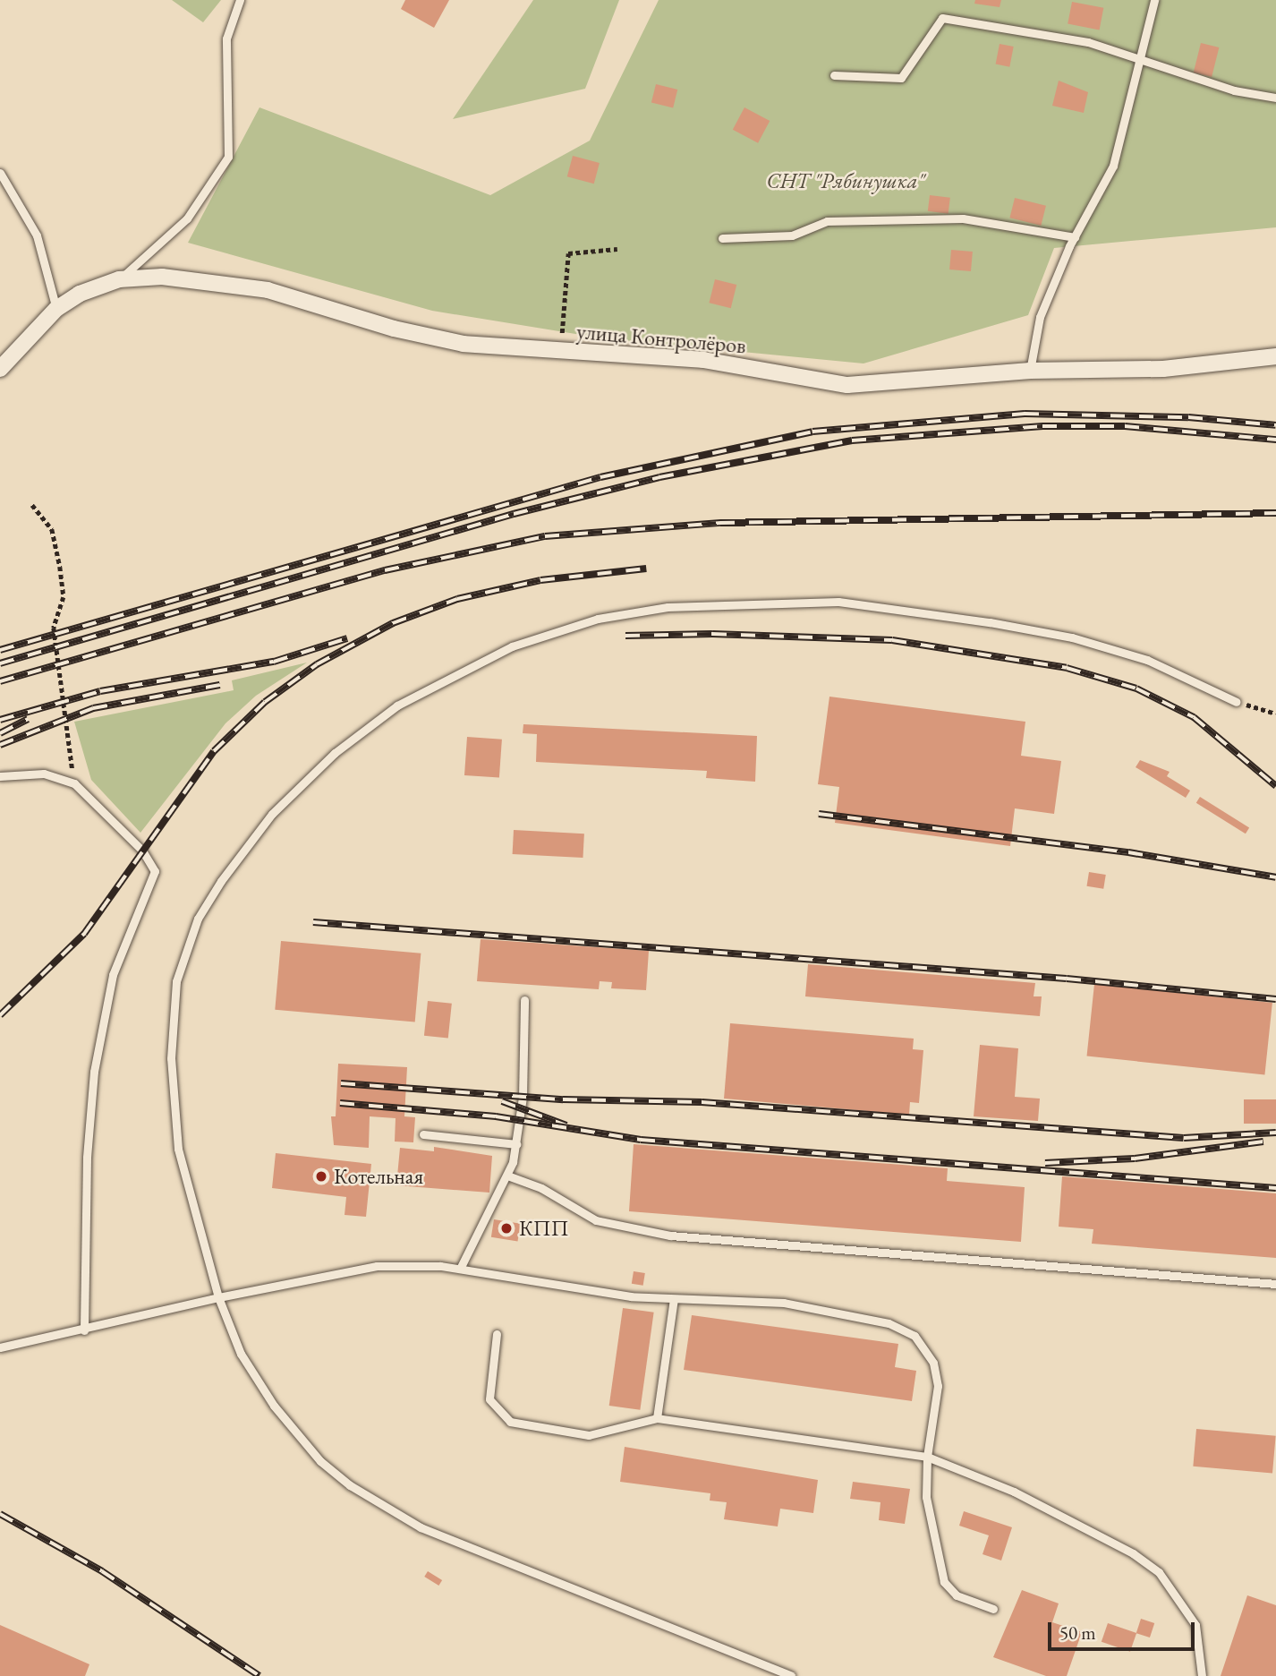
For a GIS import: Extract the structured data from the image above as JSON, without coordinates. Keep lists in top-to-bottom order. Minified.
{"streets":{"street":["улица Контролёров"]},"parks":["СНТ \"Рябинушка\""],"places":["Котельная","КПП"],"scale_bar":"50 m"}
